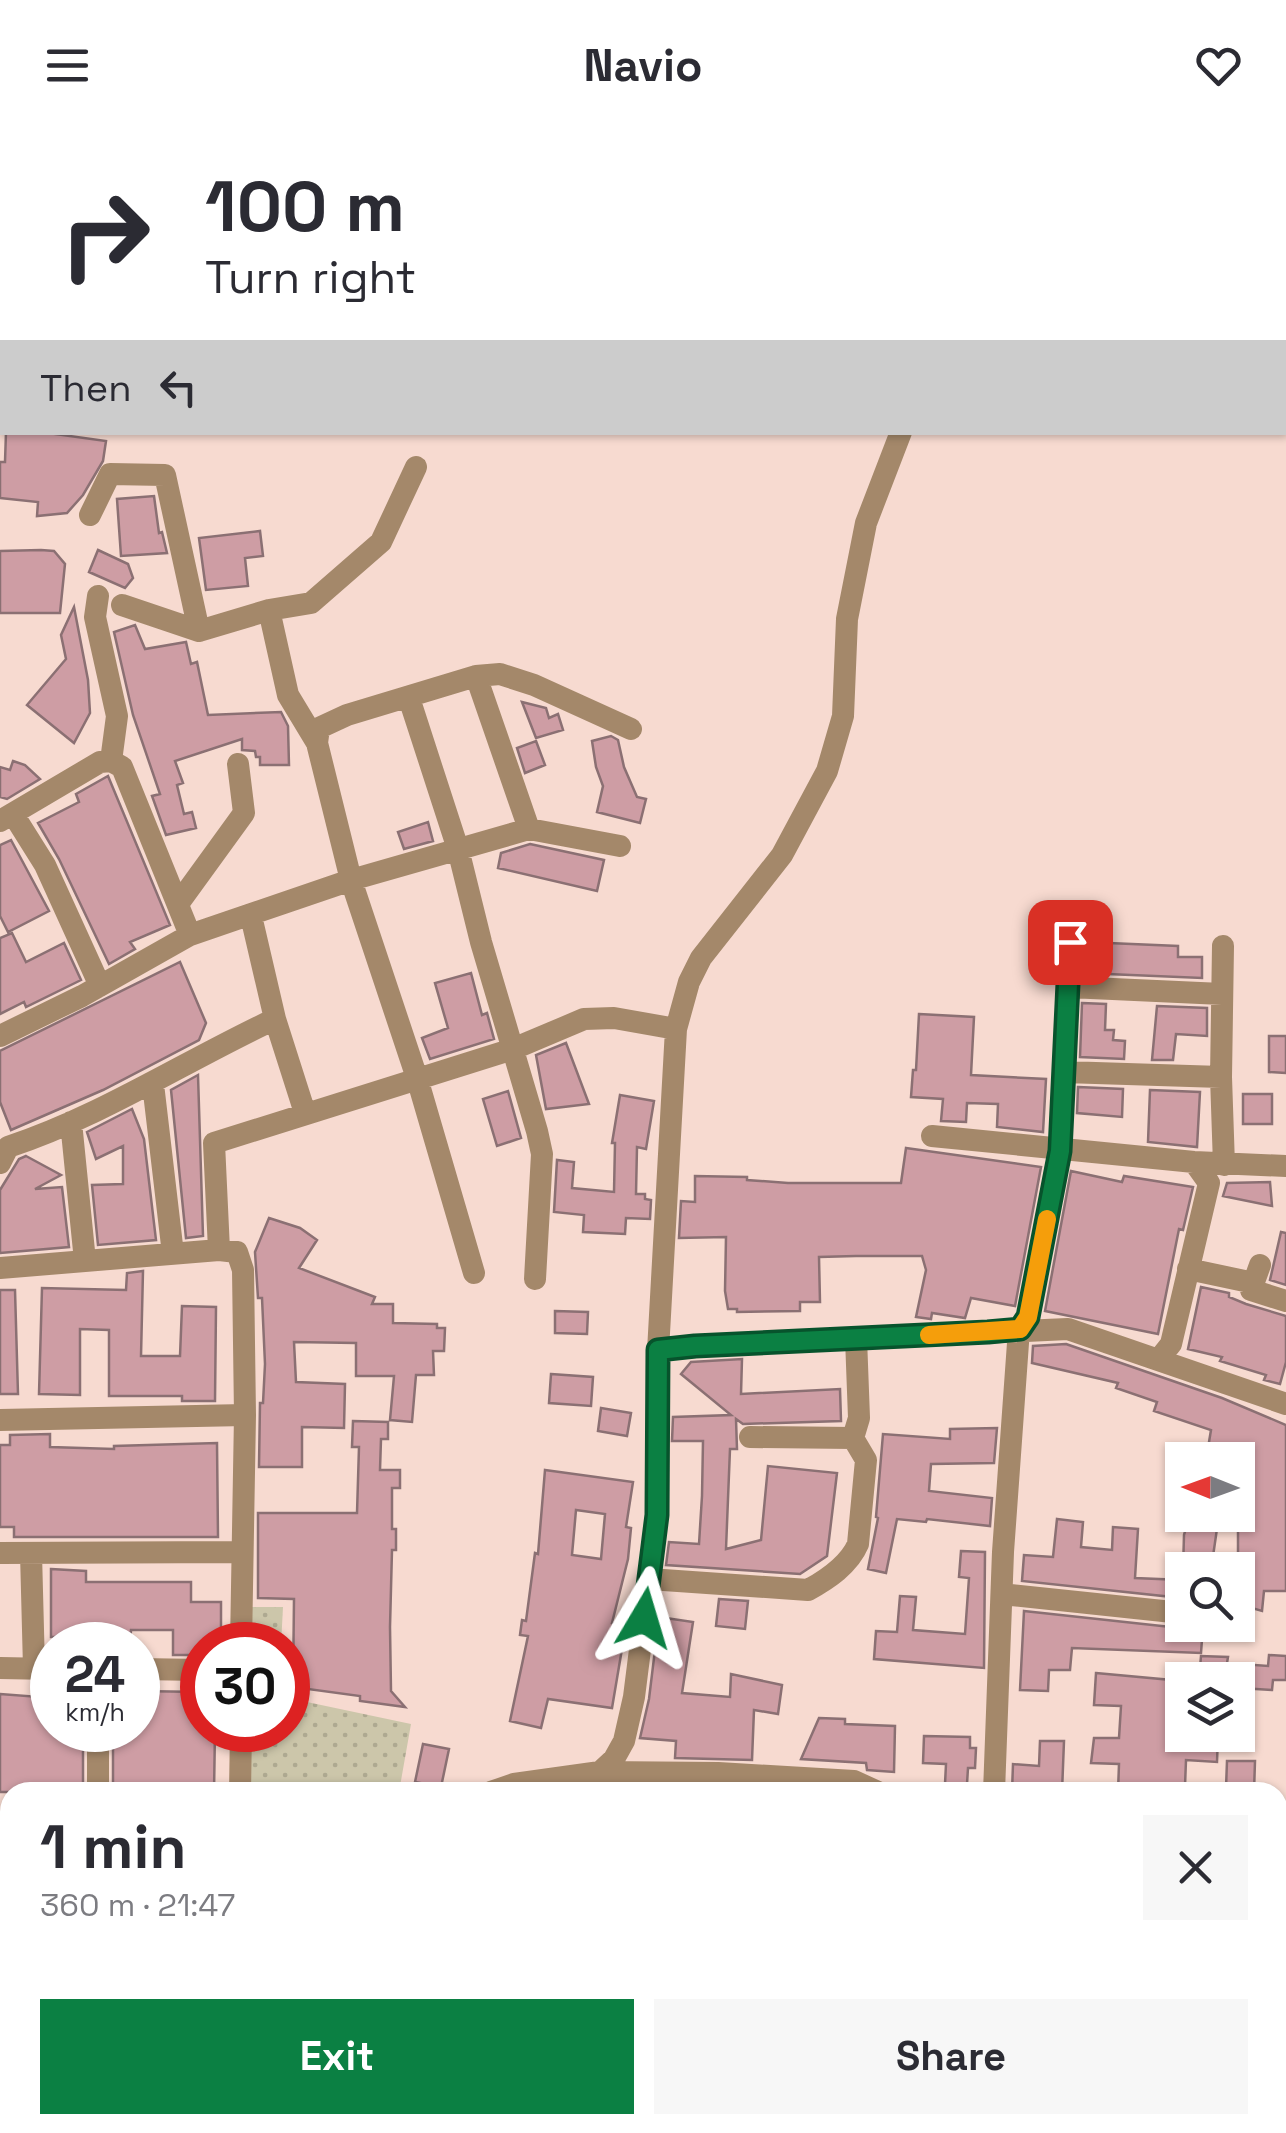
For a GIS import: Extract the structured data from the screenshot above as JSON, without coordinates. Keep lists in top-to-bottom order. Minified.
{"north":"left","page":{"header":"Navio","turn":["100 m","Turn right"],"then":"Then","speed":"24 km/h","limit":"30","heading":["1 min","360 m · 21:47"],"buttons":["Exit","Share"]}}
